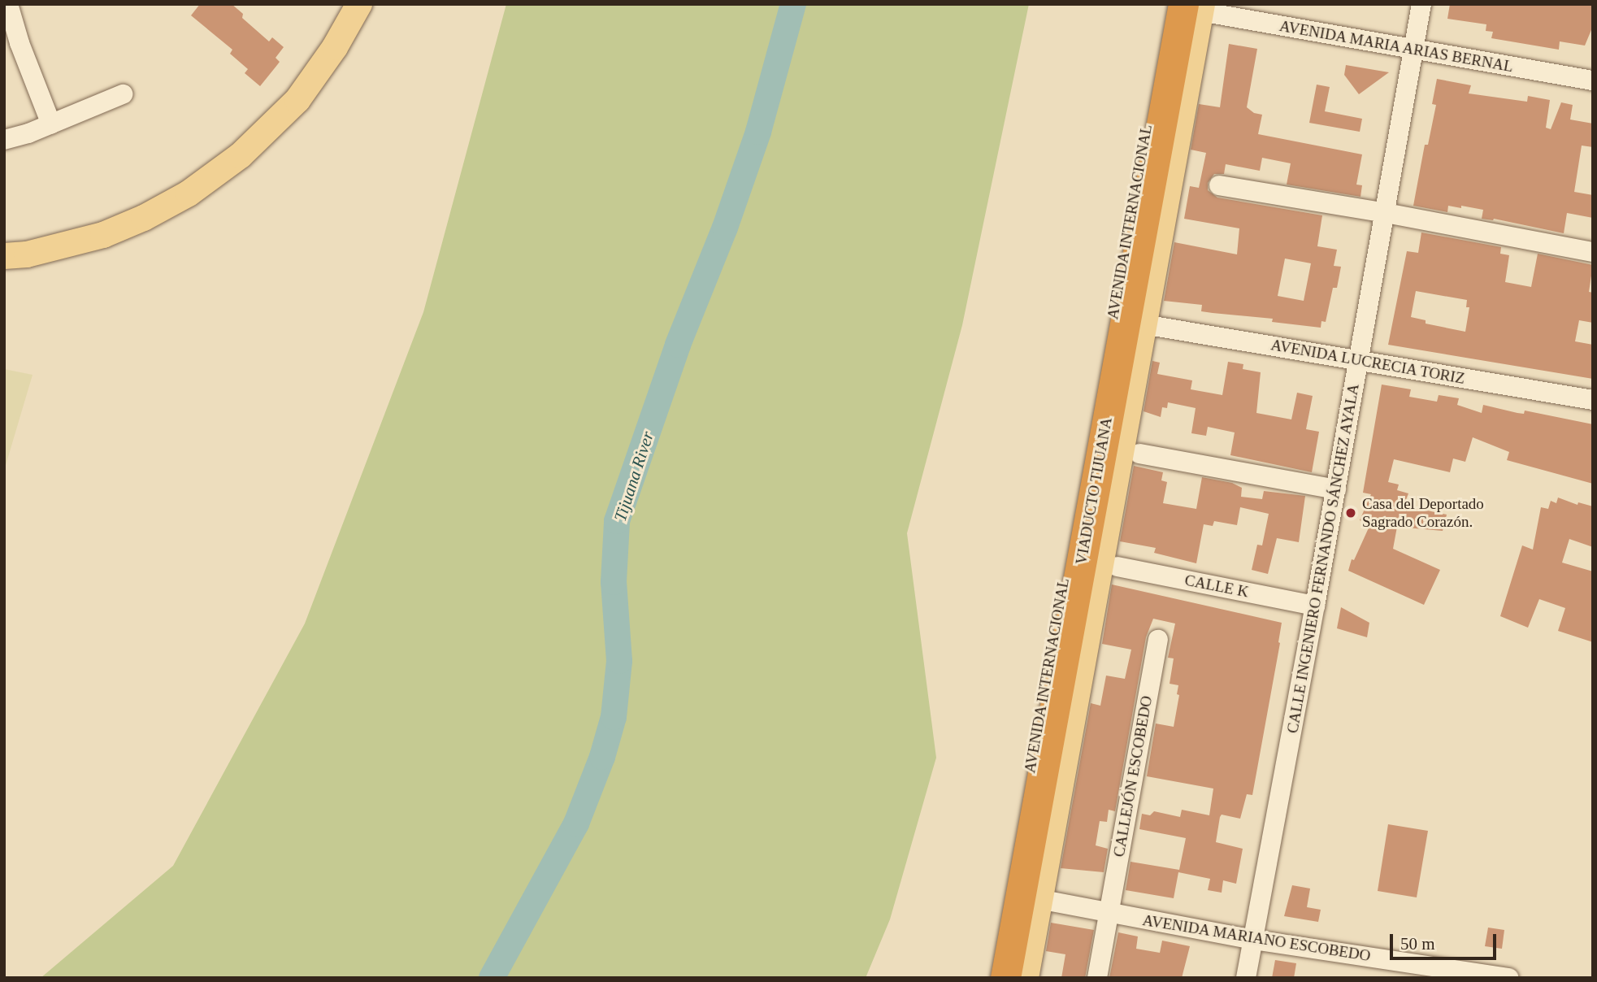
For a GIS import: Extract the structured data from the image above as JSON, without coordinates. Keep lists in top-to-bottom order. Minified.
{"streets":{"highway":["AVENIDA INTERNACIONAL","VIADUCTO TIJUANA"],"street":["AVENIDA MARIA ARIAS BERNAL","AVENIDA LUCRECIA TORIZ","CALLE INGENIERO FERNANDO SÁNCHEZ AYALA","CALLE K","CALLEJÓN ESCOBEDO","AVENIDA MARIANO ESCOBEDO"]},"crossings":[["AVENIDA MARIA ARIAS BERNAL","AVENIDA INTERNACIONAL"],["AVENIDA MARIA ARIAS BERNAL","VIADUCTO TIJUANA"],["AVENIDA MARIA ARIAS BERNAL","CALLE INGENIERO FERNANDO SÁNCHEZ AYALA"],["AVENIDA INTERNACIONAL","AVENIDA LUCRECIA TORIZ"],["AVENIDA INTERNACIONAL","VIADUCTO TIJUANA"],["AVENIDA INTERNACIONAL","AVENIDA MARIANO ESCOBEDO"],["AVENIDA LUCRECIA TORIZ","CALLE INGENIERO FERNANDO SÁNCHEZ AYALA"],["CALLE INGENIERO FERNANDO SÁNCHEZ AYALA","CALLE K"],["CALLE INGENIERO FERNANDO SÁNCHEZ AYALA","AVENIDA MARIANO ESCOBEDO"],["CALLEJÓN ESCOBEDO","AVENIDA MARIANO ESCOBEDO"]],"water":["Tijuana River"],"places":["Casa del Deportado Sagrado Corazón."],"scale_bar":"50 m"}
